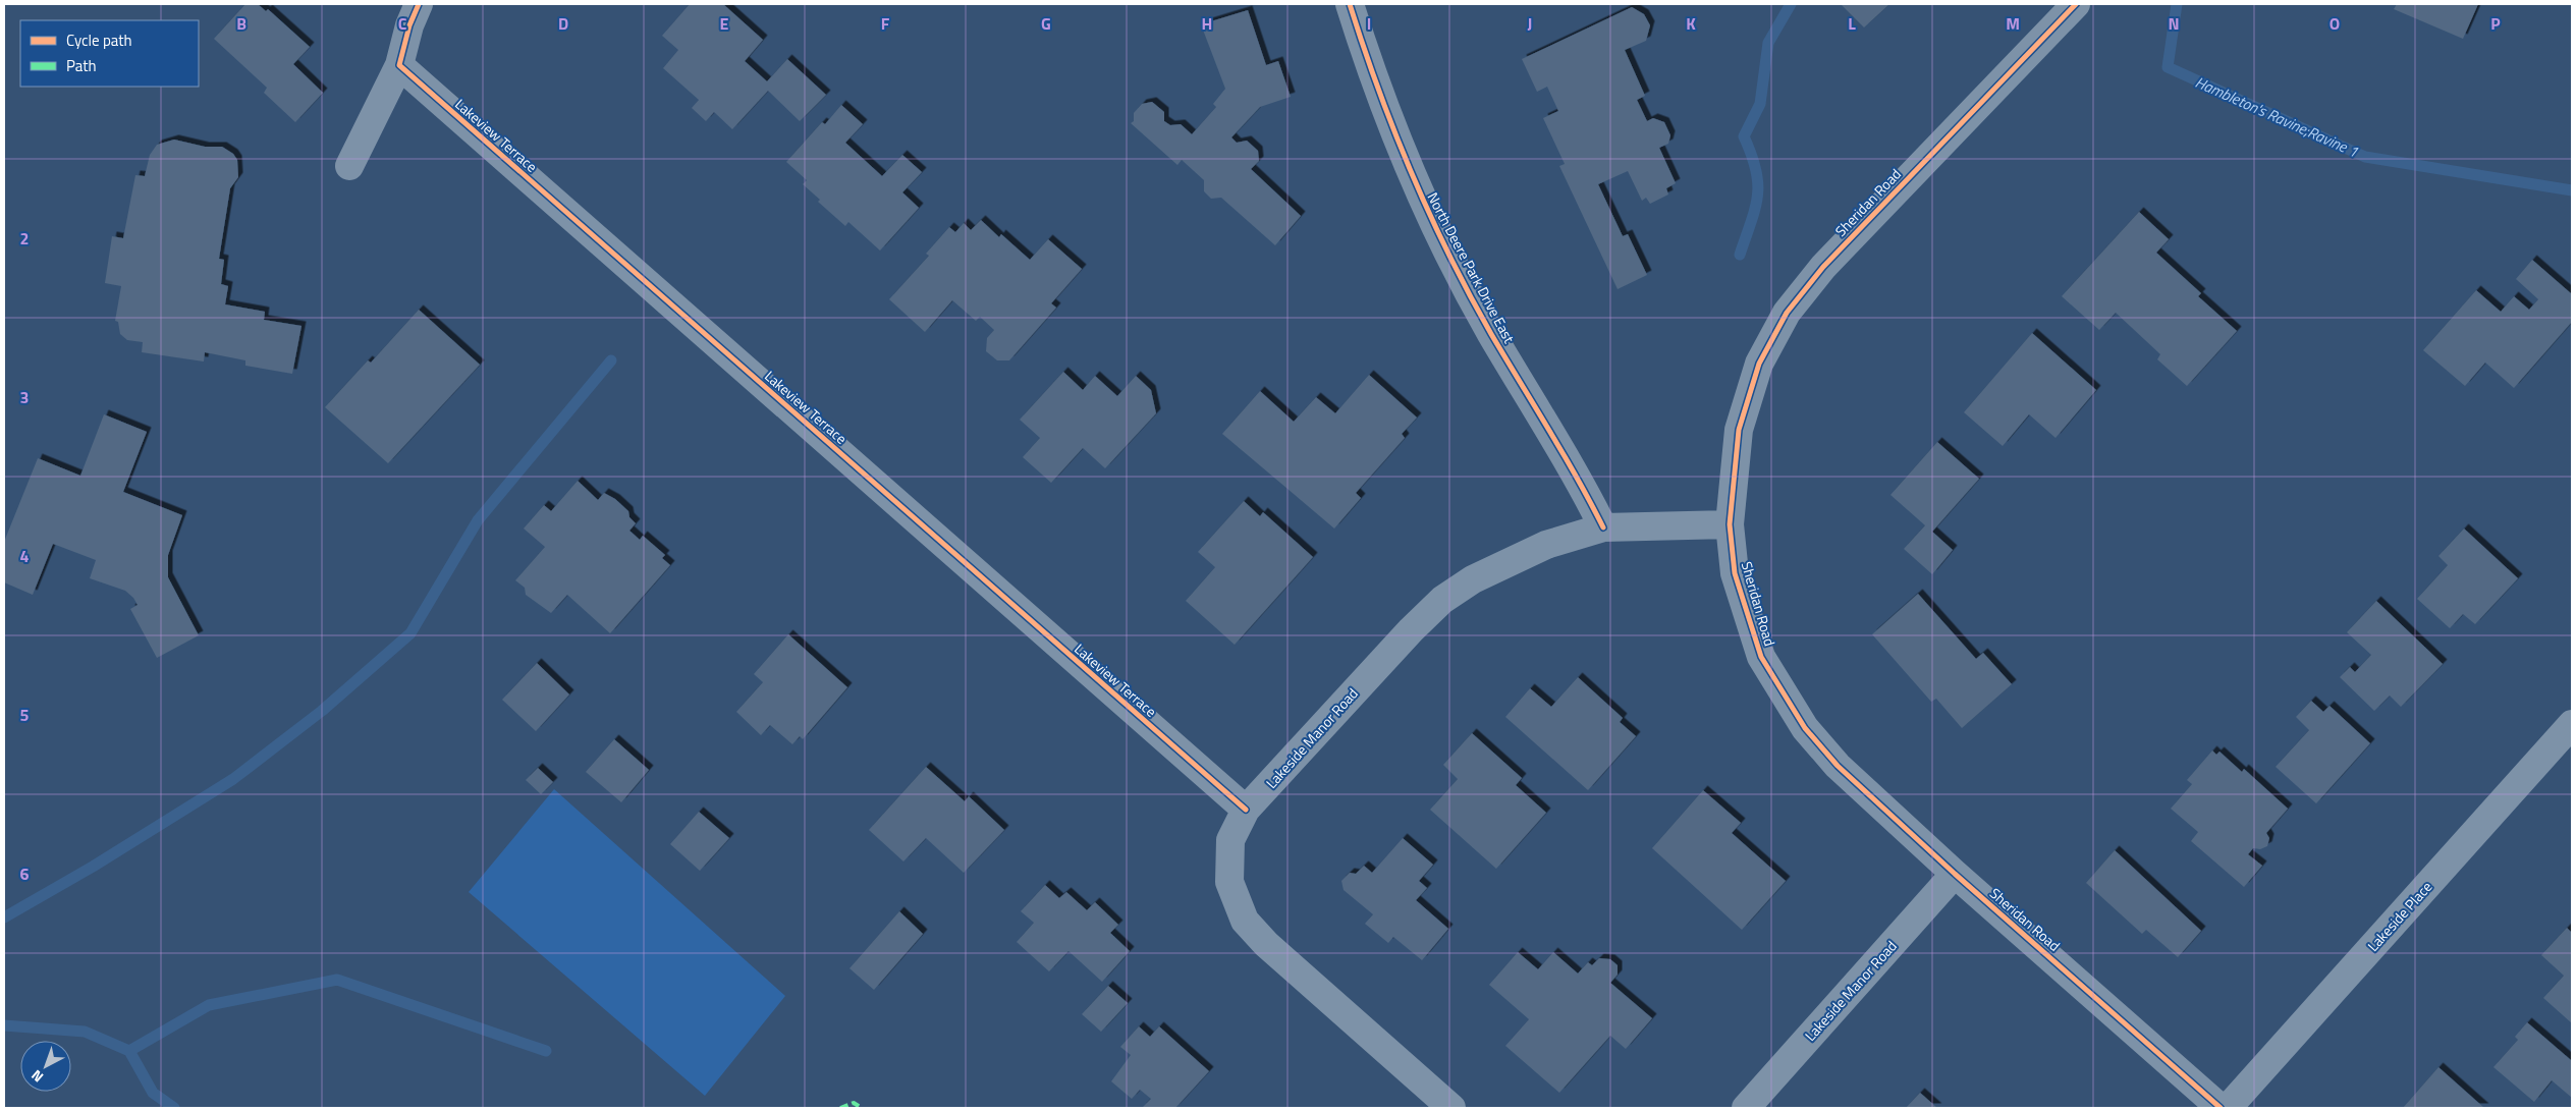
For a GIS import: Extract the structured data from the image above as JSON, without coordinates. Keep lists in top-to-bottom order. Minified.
{"streets":{"street":["Lakeview Terrace","Sheridan Road","North Deere Park Drive East","Lakeside Manor Road","Lakeside Place"]},"crossings":[["Lakeview Terrace","Lakeside Manor Road"],["Sheridan Road","Lakeside Manor Road"],["North Deere Park Drive East","Lakeside Manor Road"]],"water":["Hambleton's Ravine;Ravine 1"],"legend":["Cycle path","Path"],"north":"bottom left","grid":{"columns":["B","C","D","E","F","G","H","I","J","K","L","M","N","O","P"],"rows":["2","3","4","5","6"]}}
